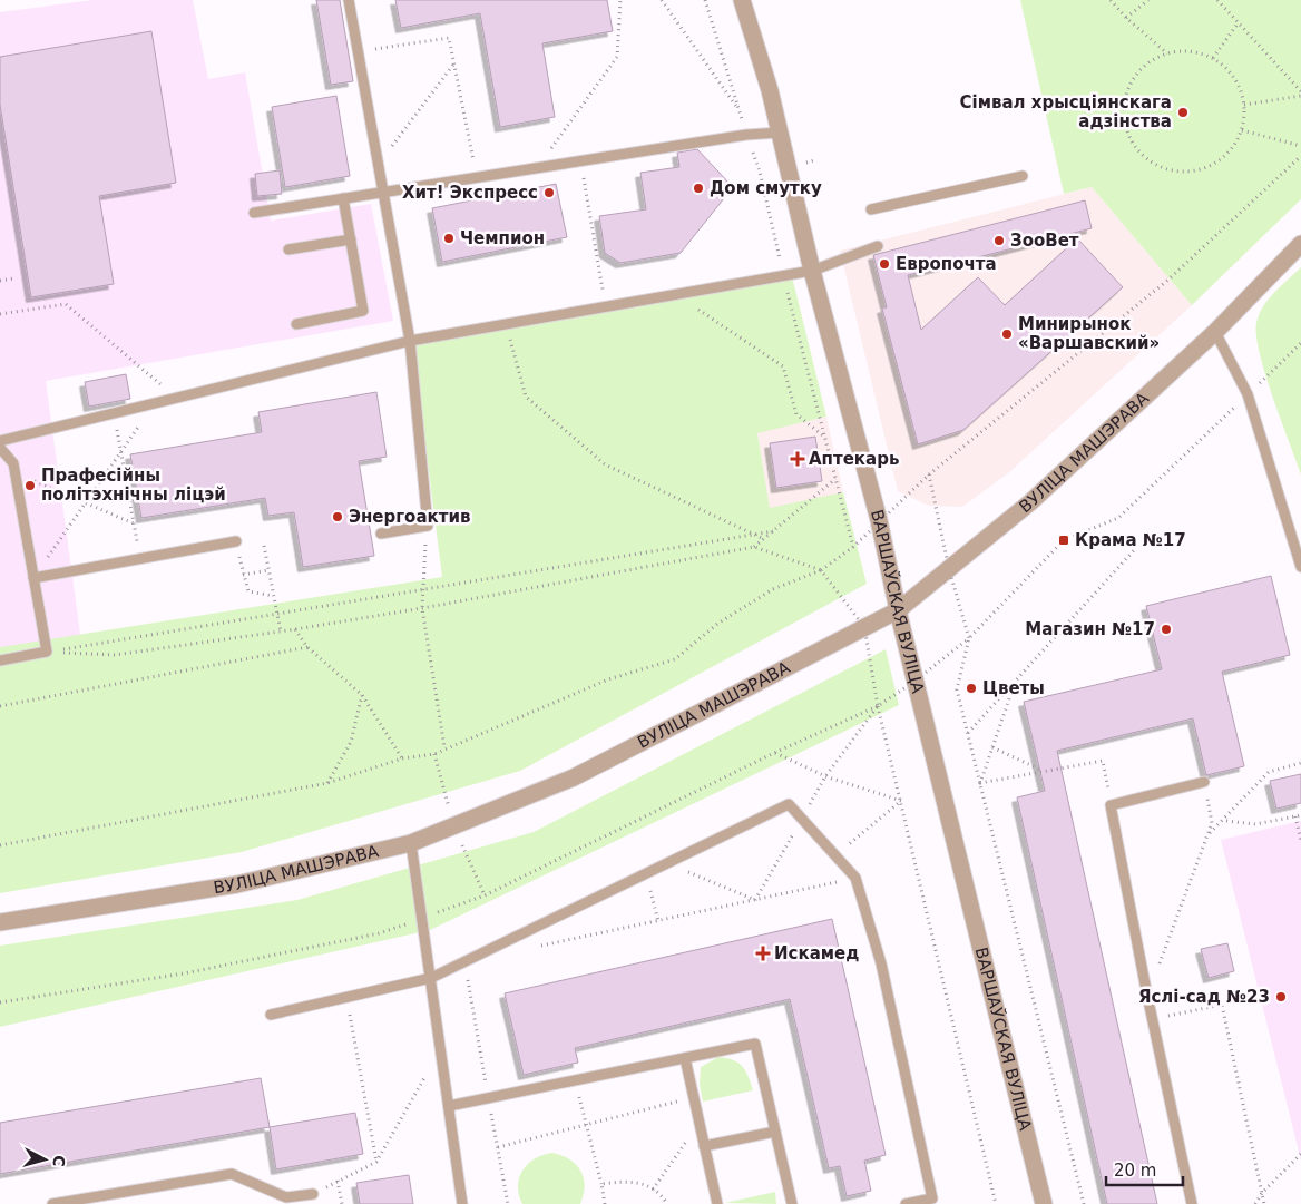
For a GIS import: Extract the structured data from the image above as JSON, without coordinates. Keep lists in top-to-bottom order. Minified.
{"streets":{"street":["ВУЛІЦА МАШЭРАВА","ВАРШАЎСКАЯ ВУЛІЦА"]},"crossings":[["ВУЛІЦА МАШЭРАВА","ВАРШАЎСКАЯ ВУЛІЦА"]],"places":{"other":["Сімвал хрысціянскага адзінства","Дом смутку","Хит! Экспресс","Чемпион","ЗооВет","Европочта","Минирынок «Варшавский»","Прафесійны політэхнічны ліцэй","Энергоактив","Магазин №17","Цветы","Яслі-сад №23"],"health":["Аптекарь","Искамед"],"transit":["Крама №17"]},"scale_bar":"20 m","north":"right"}
